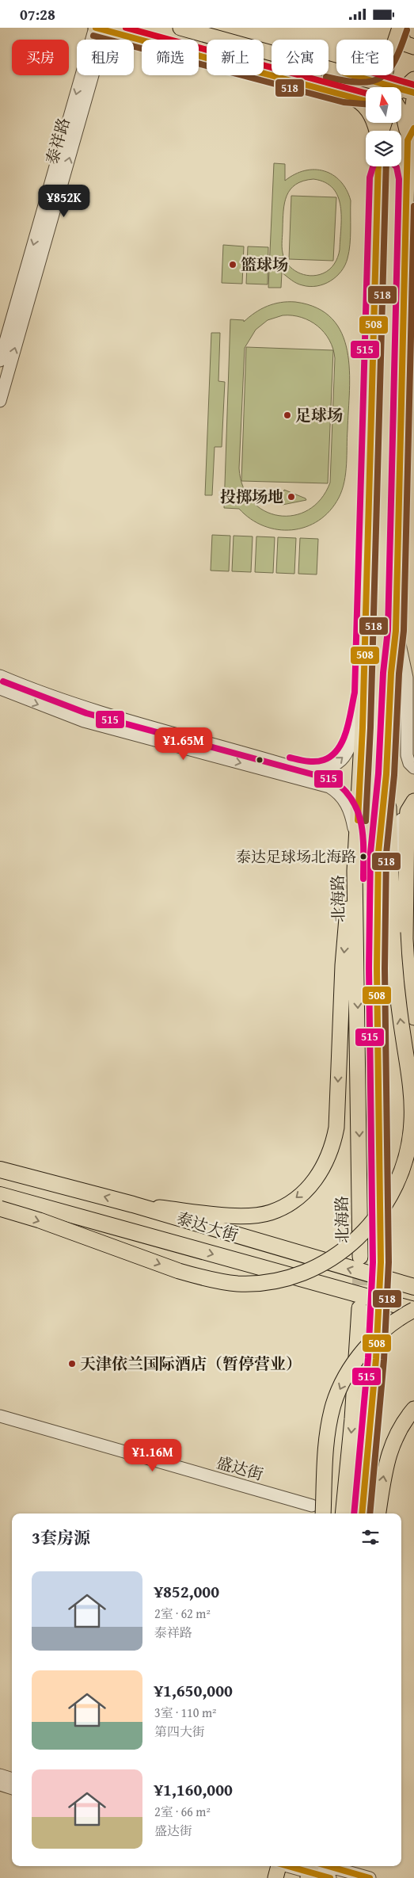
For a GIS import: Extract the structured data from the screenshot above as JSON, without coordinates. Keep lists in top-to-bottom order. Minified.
{"streets":{"highway":["泰达大街"],"main road":["北海路"],"street":["泰祥路","盛达街"]},"places":["篮球场","足球场","投掷场地","泰达足球场北海路","天津依兰国际酒店（暂停营业）"],"lines":["transit line 508","transit line 518","transit line 515"],"north":"top","page":{"status":"07:28","chip":["买房","租房","筛选","新上","公寓","住宅"],"price":["¥852K","¥1.65M","¥1.16M"],"heading":"3套房源","list":[{"name":"¥852,000","note":"2室 · 62 m² · 泰祥路"},{"name":"¥1,650,000","note":"3室 · 110 m² · 第四大街"},{"name":"¥1,160,000","note":"2室 · 66 m² · 盛达街"}]}}
